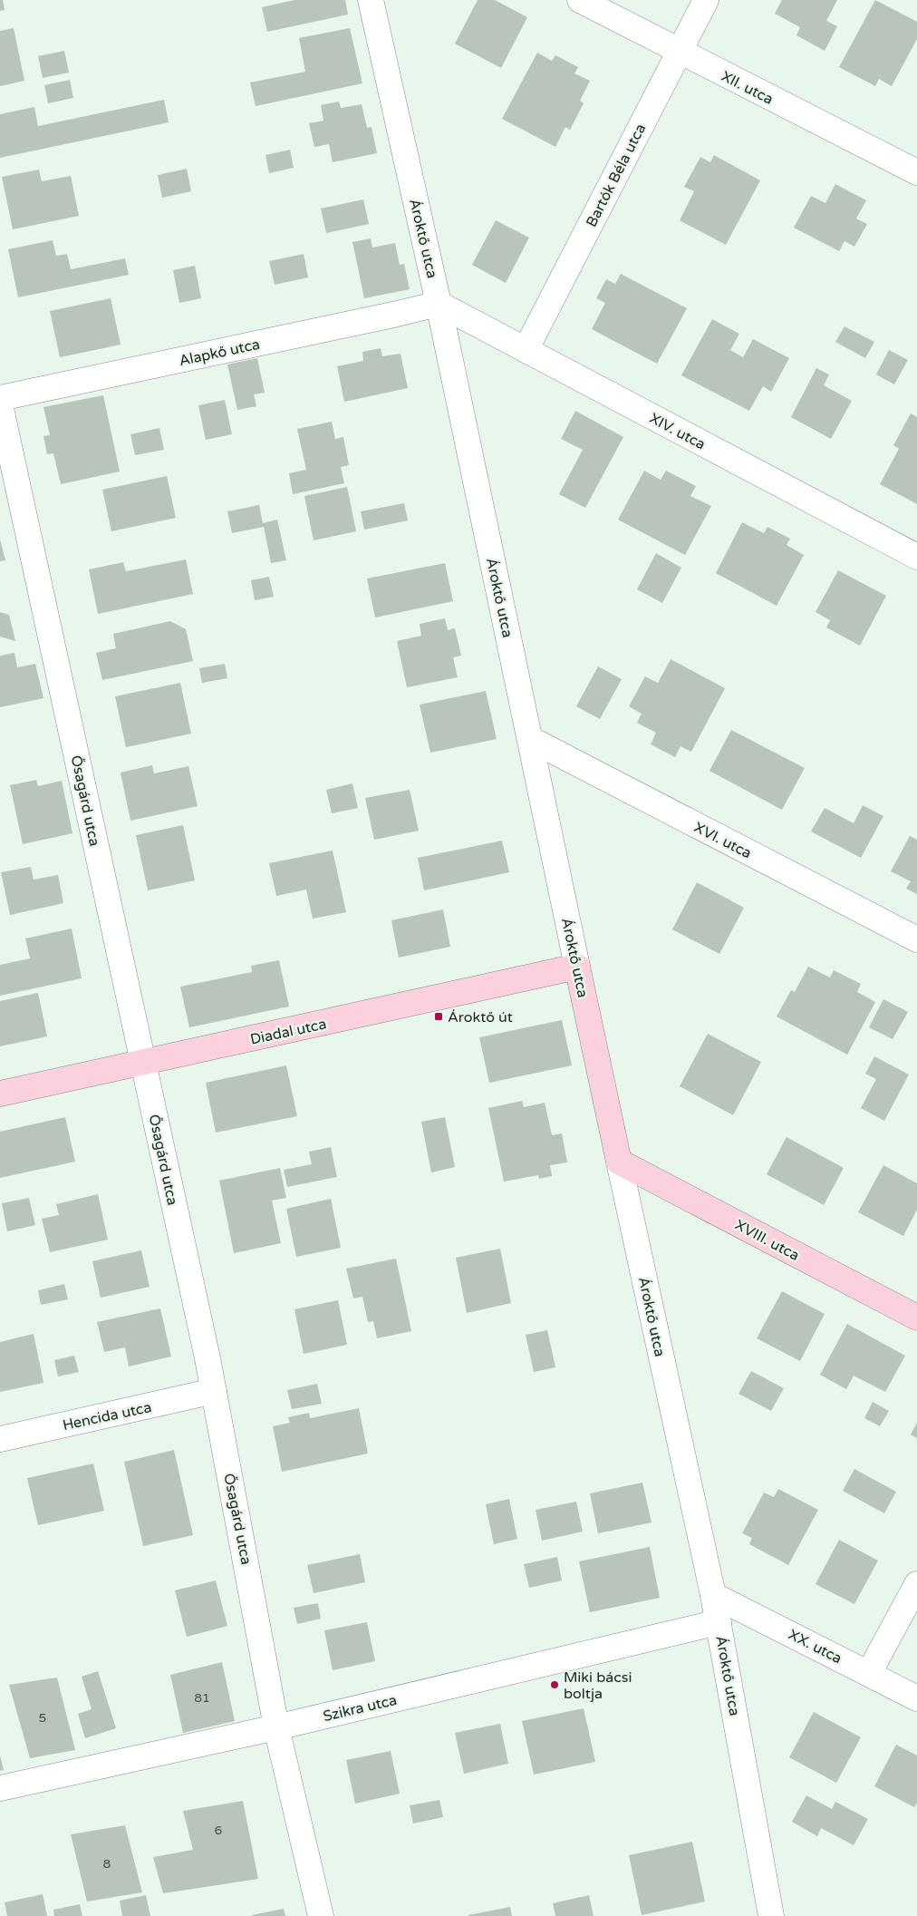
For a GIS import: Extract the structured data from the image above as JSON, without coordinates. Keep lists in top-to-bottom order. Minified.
{"streets":{"street":["XII. utca","Bartók Béla utca","Ároktő utca","Alapkő utca","XIV. utca","Ősagárd utca","XVI. utca","Diadal utca","XVIII. utca","Hencida utca","XX. utca","Szikra utca"]},"crossings":[["XII. utca","Bartók Béla utca"],["Bartók Béla utca","XIV. utca"],["Ároktő utca","Alapkő utca"],["Ároktő utca","XIV. utca"],["Ároktő utca","XVI. utca"],["Ároktő utca","Diadal utca"],["Ároktő utca","XVIII. utca"],["Ároktő utca","XX. utca"],["Ároktő utca","Szikra utca"],["Alapkő utca","XIV. utca"],["Ősagárd utca","Diadal utca"],["Ősagárd utca","Hencida utca"],["Ősagárd utca","Szikra utca"]],"places":{"transit":["Ároktő út"],"other":["Miki bácsi boltja"]},"house_numbers":["81","5","6","8"]}
